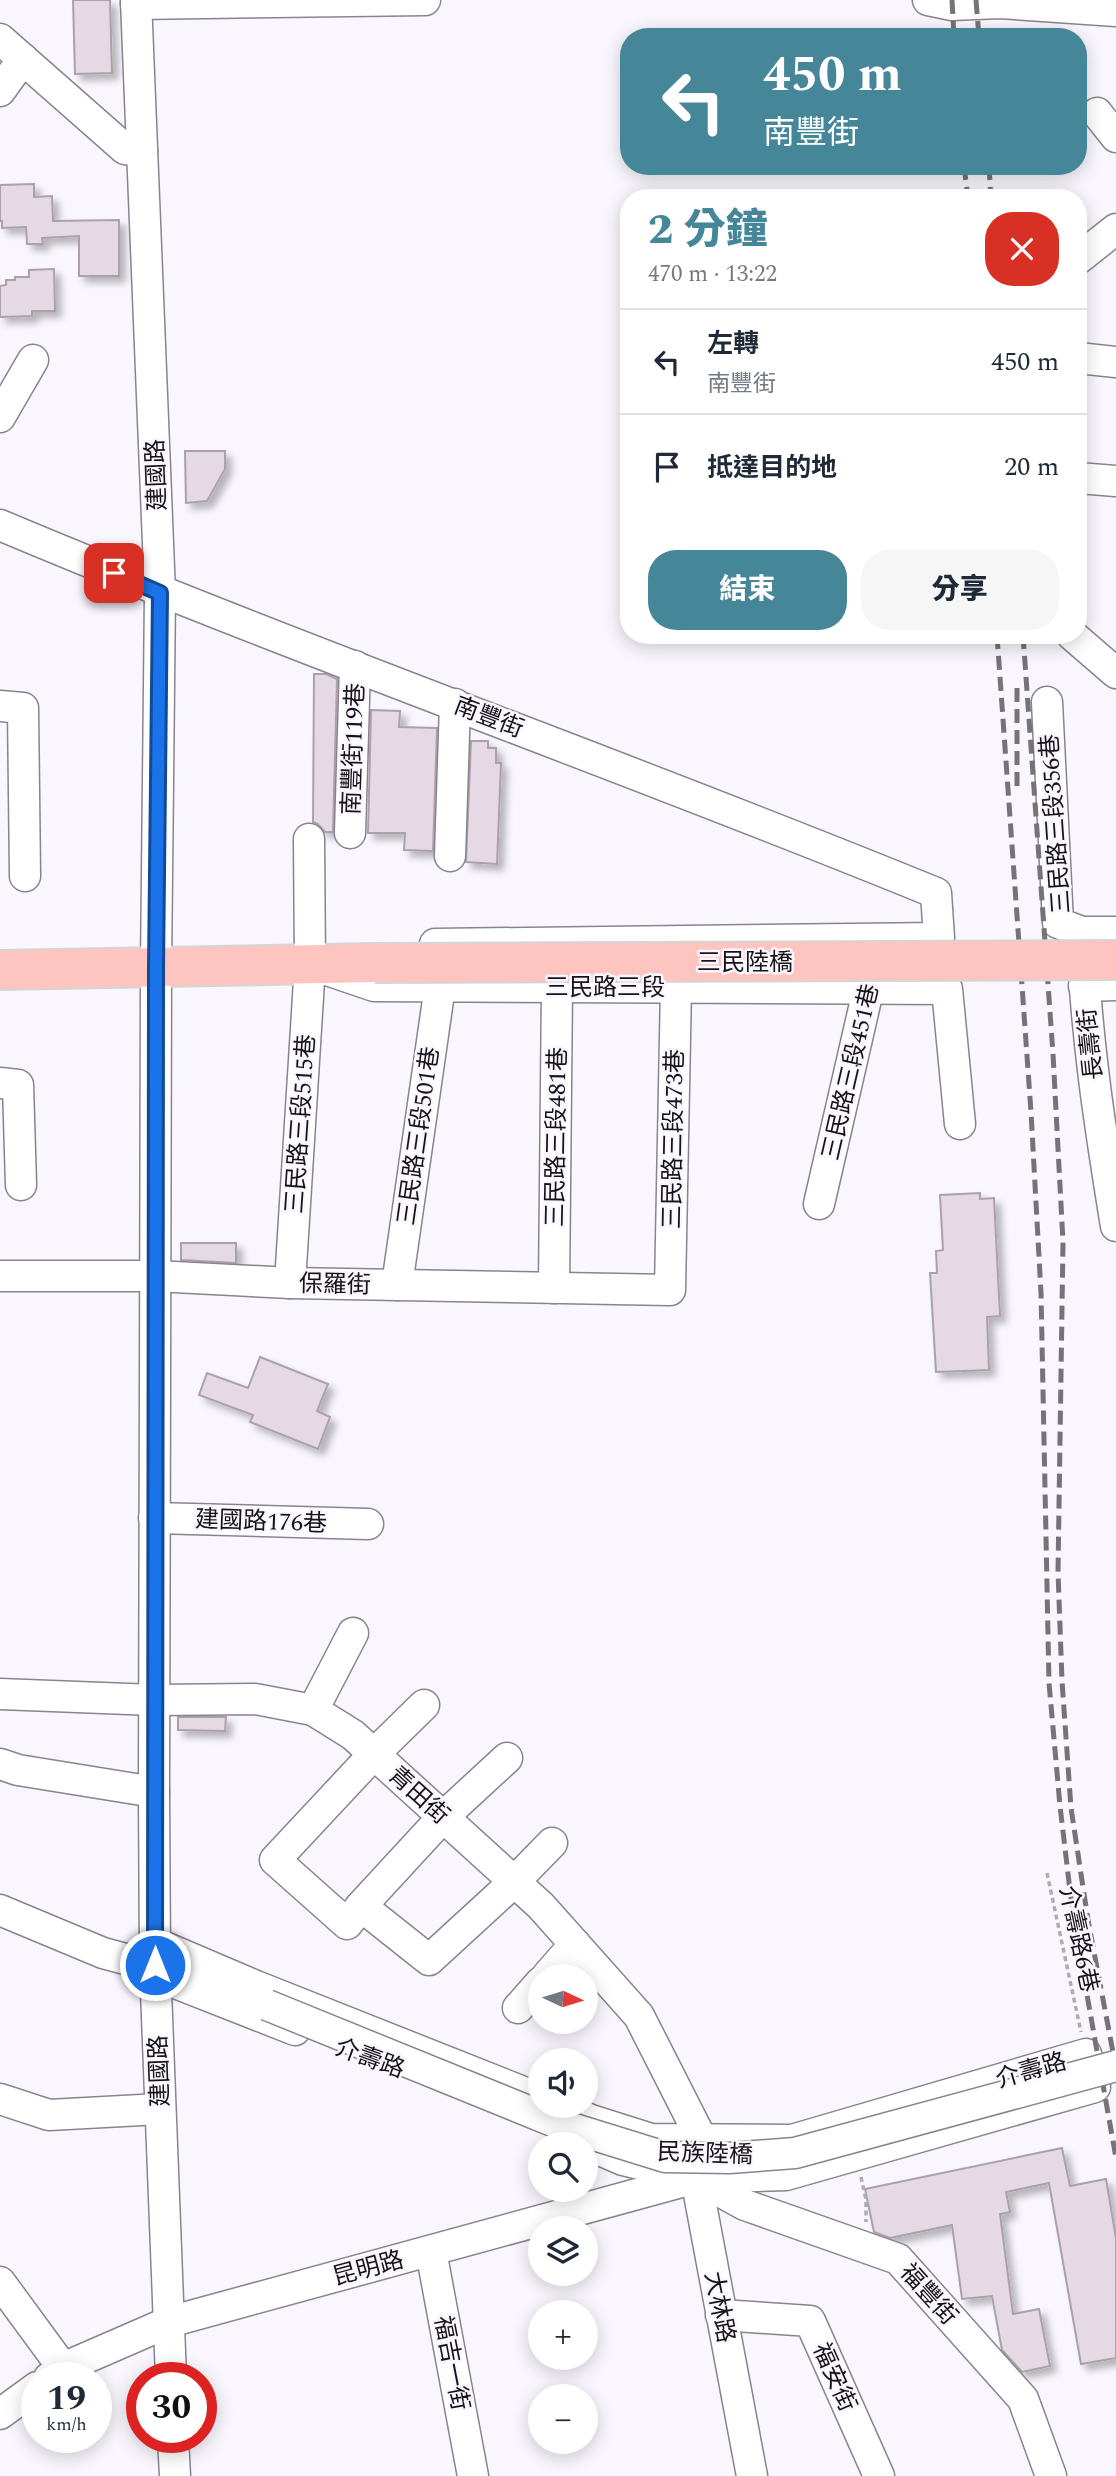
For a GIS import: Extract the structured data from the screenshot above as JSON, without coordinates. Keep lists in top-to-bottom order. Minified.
{"streets":{"main road":["三民陸橋","三民路三段"],"street":["建國路","南豐街","南豐街119巷","三民路三段356巷","長壽街","三民路三段451巷","三民路三段515巷","三民路三段501巷","三民路三段481巷","三民路三段473巷","保羅街","建國路176巷","青田街","介壽路","民族陸橋","昆明路","福豐街","大林路","福吉一街","福安街"],"path":["介壽路6巷"]},"crossings":[["建國路","南豐街"],["建國路","三民路三段"],["建國路","保羅街"],["建國路","建國路176巷"],["建國路","青田街"],["建國路","介壽路"],["建國路","昆明路"],["南豐街","南豐街119巷"],["南豐街","三民路三段"],["三民陸橋","三民路三段"],["三民路三段","三民路三段451巷"],["三民路三段","三民路三段515巷"],["三民路三段","三民路三段501巷"],["三民路三段","三民路三段481巷"],["三民路三段","三民路三段473巷"],["三民路三段515巷","保羅街"],["三民路三段501巷","保羅街"],["三民路三段481巷","保羅街"],["三民路三段473巷","保羅街"],["青田街","介壽路"],["青田街","大林路"],["介壽路6巷","介壽路"],["介壽路","民族陸橋"],["介壽路","昆明路"],["介壽路","福豐街"],["介壽路","大林路"],["昆明路","福豐街"],["昆明路","大林路"],["昆明路","福吉一街"],["福豐街","大林路"],["大林路","福安街"]],"north":"right","page":{"turn":["450 m","南豐街"],"heading":["2 分鐘","470 m · 13:22"],"list":[{"name":"左轉","note":"南豐街","value":"450 m"},{"name":"抵達目的地","value":"20 m"}],"buttons":["結束","分享"],"map_buttons":["+","−"],"speed":"19 km/h","limit":"30"}}
